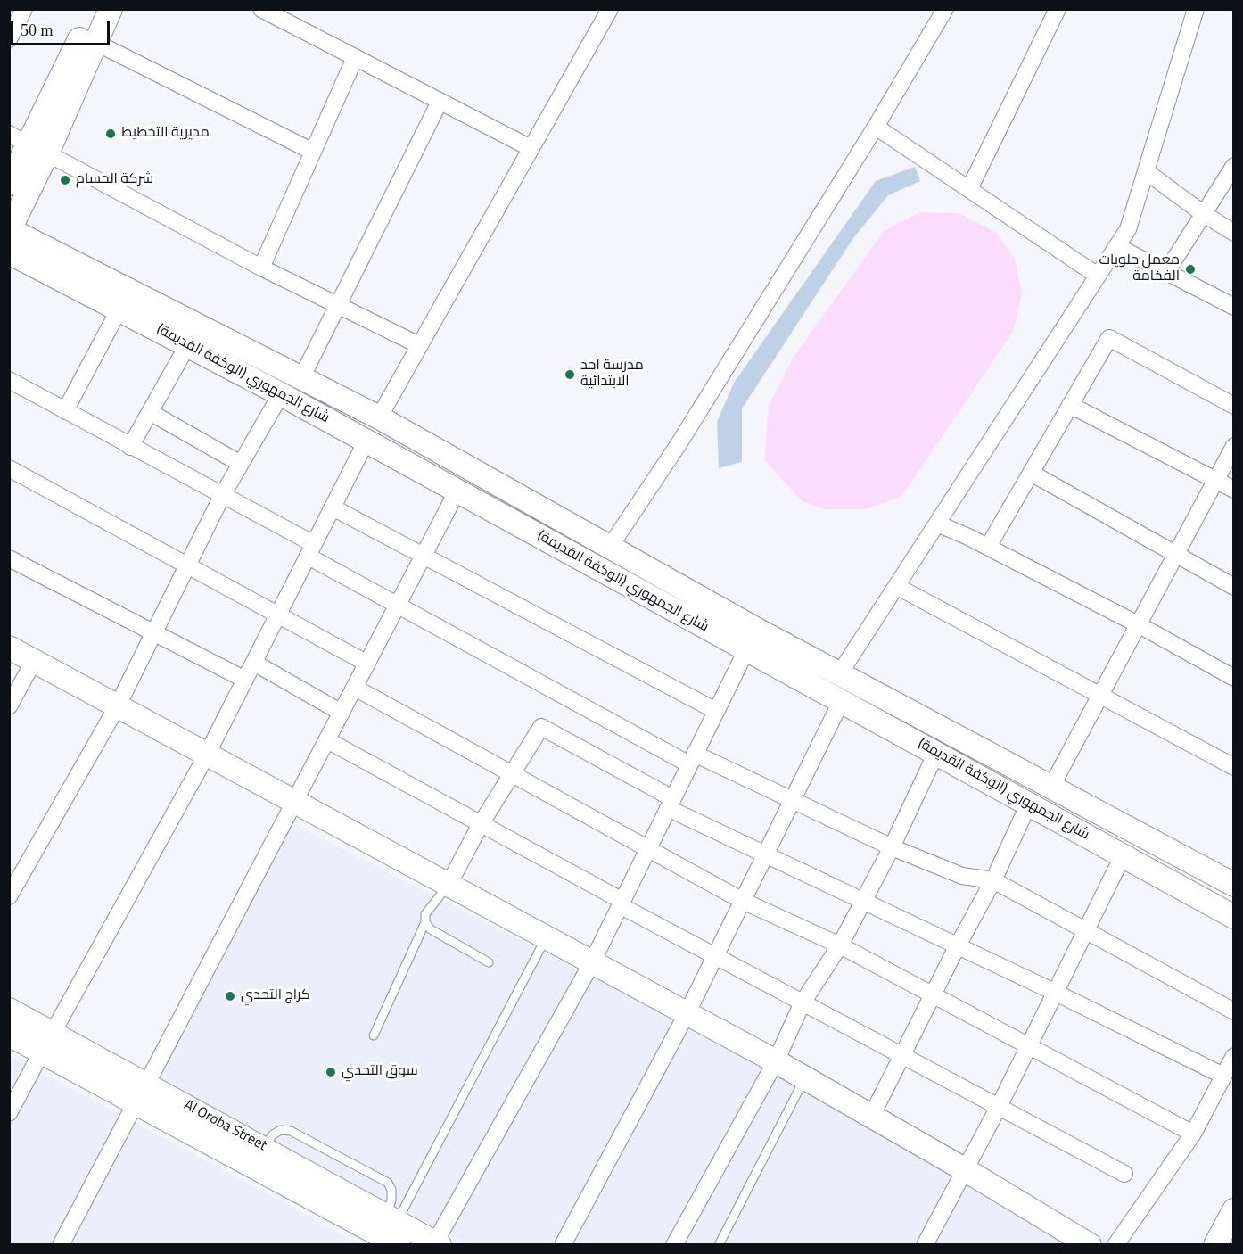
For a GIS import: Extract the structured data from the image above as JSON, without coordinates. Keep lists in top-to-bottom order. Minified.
{"streets":{"main road":["شارع الجمهوري (الوكفة القديمة)","Al Oroba Street"]},"places":["مديرية التخطيط","شركة الحسام","معمل حلويات الفخامة","مدرسة احد الابتدائية","كراج التحدي","سوق التحدي"],"scale_bar":"50 m"}
